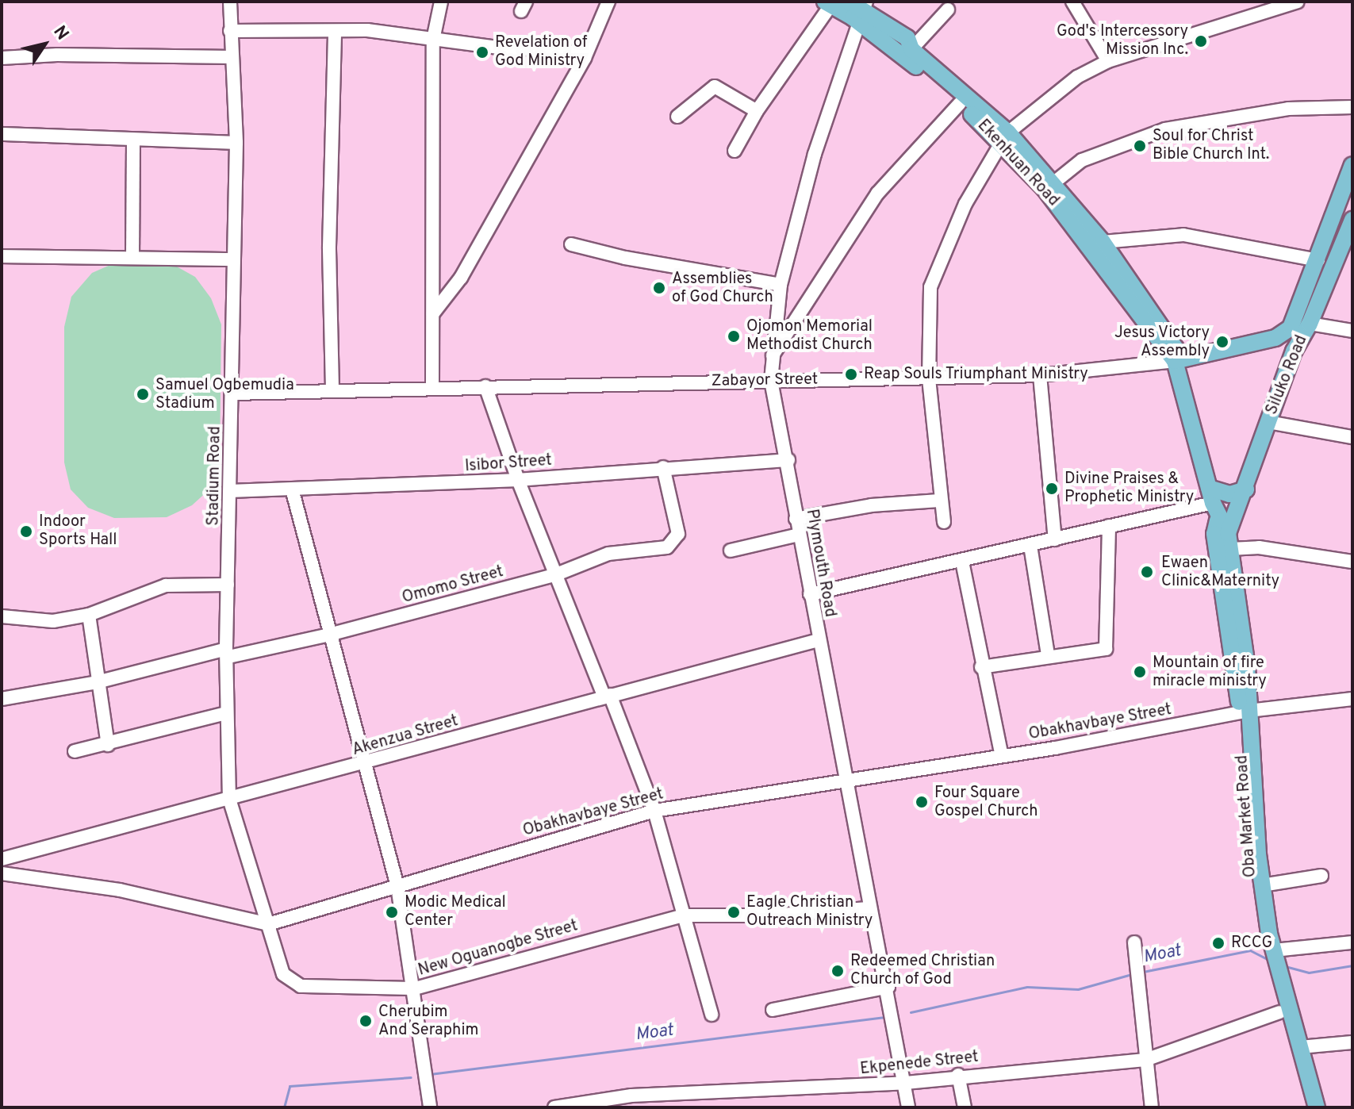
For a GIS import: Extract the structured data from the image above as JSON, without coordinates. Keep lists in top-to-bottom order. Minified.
{"streets":{"main road":["Ekenhuan Road","Siluko Road","Zabayor Street","Oba Market Road"],"street":["Isibor Street","Stadium Road","Plymouth Road","Omomo Street","Obakhavbaye Street","Akenzua Street","New Oguanogbe Street","Ekpenede Street"]},"crossings":[["Ekenhuan Road","Siluko Road"],["Ekenhuan Road","Zabayor Street"],["Ekenhuan Road","Plymouth Road"],["Ekenhuan Road","Oba Market Road"],["Siluko Road","Zabayor Street"],["Siluko Road","Oba Market Road"],["Zabayor Street","Stadium Road"],["Zabayor Street","Plymouth Road"],["Isibor Street","Stadium Road"],["Isibor Street","Plymouth Road"],["Isibor Street","Omomo Street"],["Stadium Road","Omomo Street"],["Stadium Road","Akenzua Street"],["Stadium Road","New Oguanogbe Street"],["Plymouth Road","Obakhavbaye Street"],["Plymouth Road","Akenzua Street"],["Plymouth Road","New Oguanogbe Street"],["Plymouth Road","Ekpenede Street"],["Obakhavbaye Street","Oba Market Road"],["Obakhavbaye Street","New Oguanogbe Street"],["Akenzua Street","New Oguanogbe Street"],["Oba Market Road","Ekpenede Street"]],"water":["Moat"],"places":["God's Intercessory Mission Inc.","Revelation of God Ministry","Soul for Christ Bible Church Int.","Assemblies of God Church","Ojomon Memorial Methodist Church","Jesus Victory Assembly","Reap Souls Triumphant Ministry","Samuel Ogbemudia Stadium","Divine Praises & Prophetic Ministry","Indoor Sports Hall","Ewaen Clinic&Maternity","Mountain of fire miracle ministry","Four Square Gospel Church","Modic Medical Center","Eagle Christian Outreach Ministry","RCCG","Redeemed Christian Church of God","Cherubim And Seraphim"],"north":"top right"}
